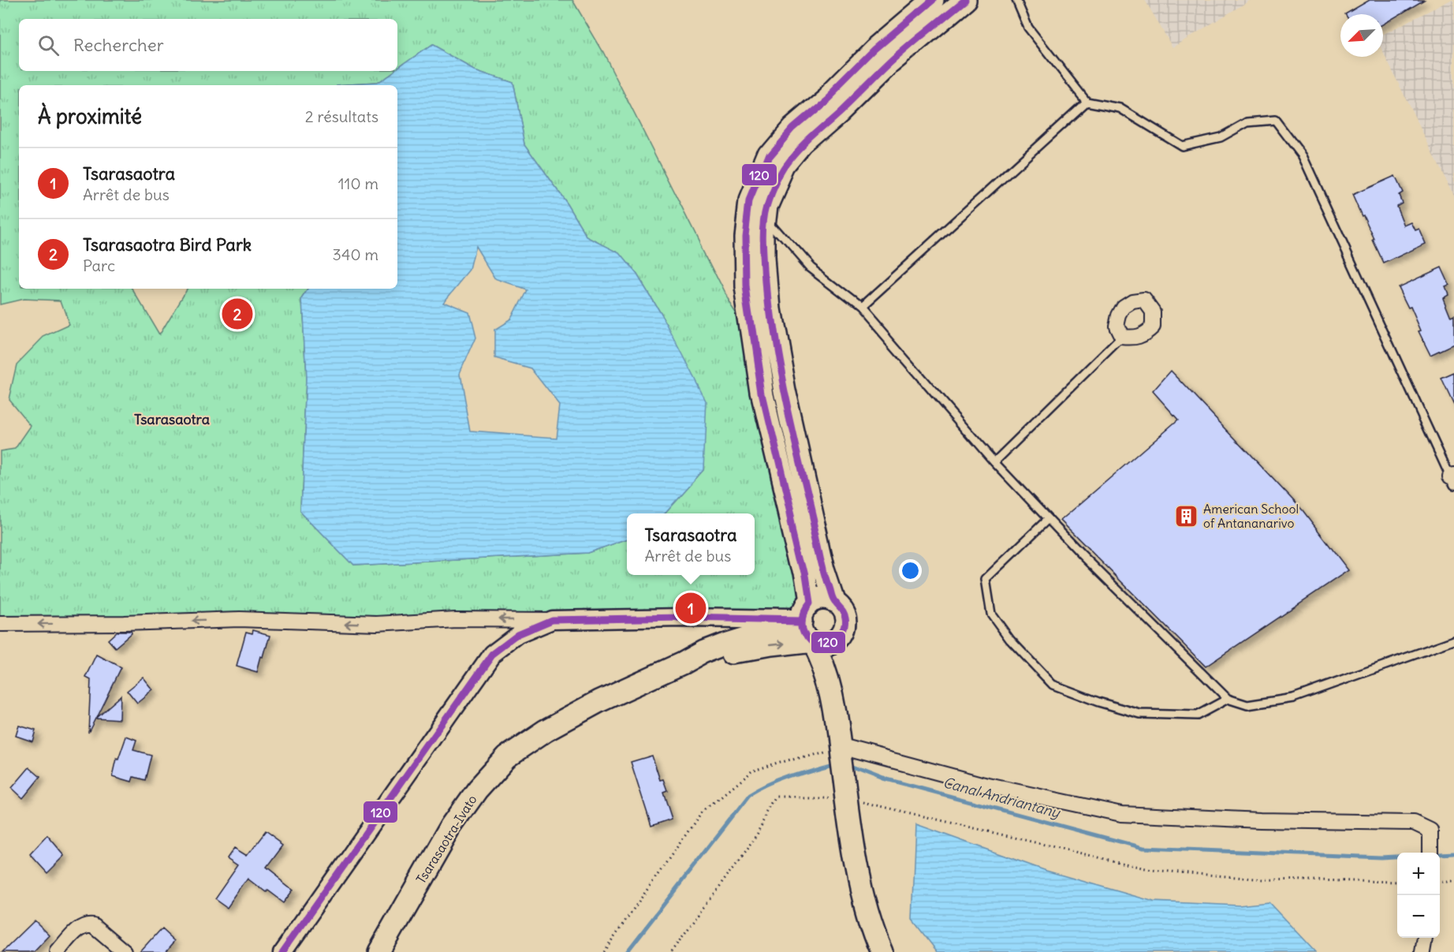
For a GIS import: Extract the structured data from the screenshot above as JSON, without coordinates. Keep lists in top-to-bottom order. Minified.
{"streets":{"main road":["Tsarasaotra-Ivato"]},"districts":["Tsarasaotra"],"water":["Canal Andriantany"],"places":{"building":["American School of Antananarivo"]},"lines":["transit line 120"],"north":"bottom left","page":{"search":"Rechercher","heading":["À proximité","2 résultats"],"list":[{"mark":"1","name":"Tsarasaotra","note":"Arrêt de bus","value":"110 m"},{"mark":"2","name":"Tsarasaotra Bird Park","note":"Parc","value":"340 m"}],"pins":["2","1"],"popup":["Tsarasaotra","Arrêt de bus"],"map_buttons":["+","−"]}}
